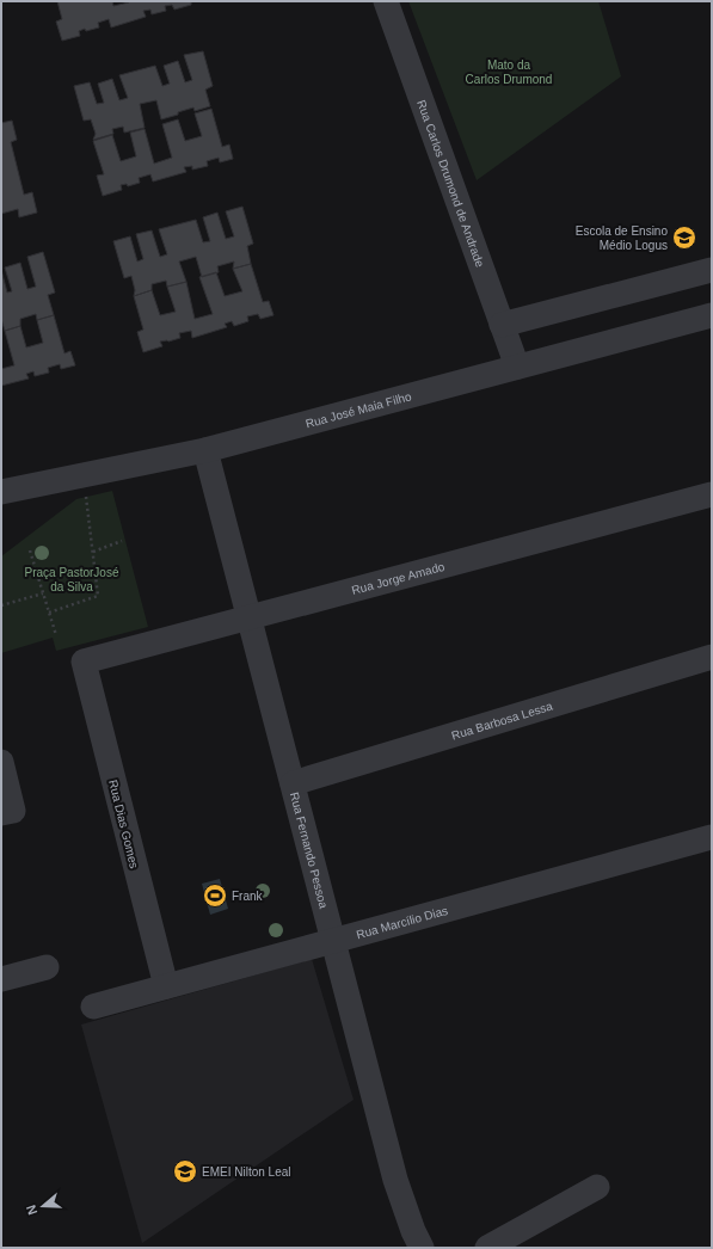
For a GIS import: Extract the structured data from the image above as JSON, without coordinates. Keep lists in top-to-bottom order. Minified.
{"streets":{"street":["Rua Carlos Drumond de Andrade","Rua José Maia Filho","Rua Jorge Amado","Rua Barbosa Lessa","Rua Dias Gomes","Rua Fernando Pessoa","Rua Marcílio Dias"]},"crossings":[["Rua Carlos Drumond de Andrade","Rua José Maia Filho"],["Rua José Maia Filho","Rua Fernando Pessoa"],["Rua Jorge Amado","Rua Dias Gomes"],["Rua Jorge Amado","Rua Fernando Pessoa"],["Rua Barbosa Lessa","Rua Fernando Pessoa"],["Rua Dias Gomes","Rua Marcílio Dias"],["Rua Fernando Pessoa","Rua Marcílio Dias"]],"parks":["Mato da Carlos Drumond","Praça PastorJosé da Silva"],"places":{"school or university":["Escola de Ensino Médio Logus","EMEI Nilton Leal"],"sports":["Frank"]},"north":"left"}
